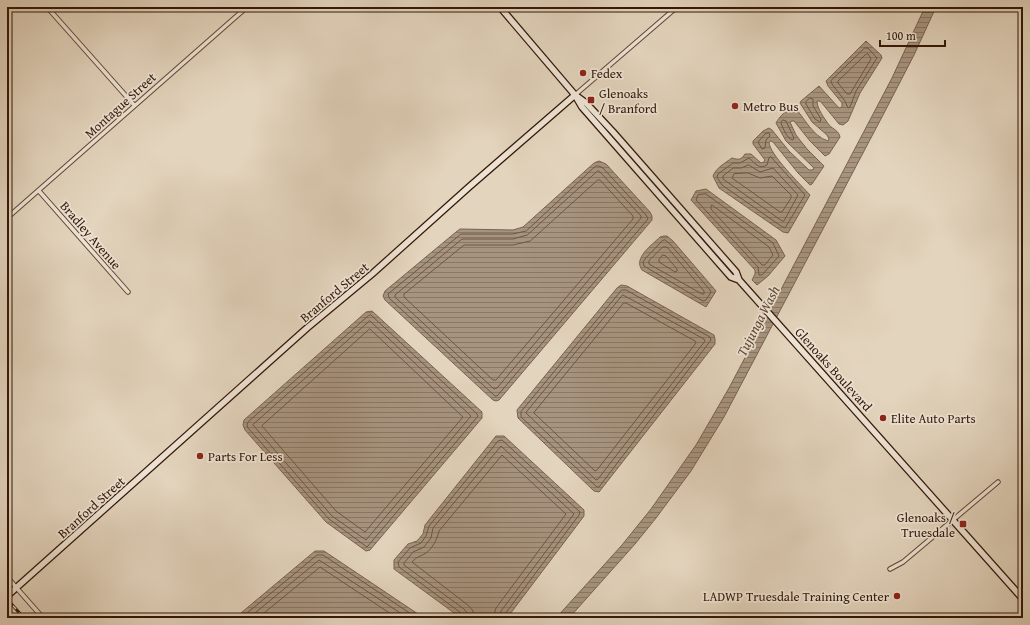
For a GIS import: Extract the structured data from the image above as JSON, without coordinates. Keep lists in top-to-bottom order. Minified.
{"streets":{"main road":["Branford Street","Glenoaks Boulevard"],"street":["Montague Street","Bradley Avenue"]},"crossings":[["Montague Street","Bradley Avenue"],["Branford Street","Glenoaks Boulevard"]],"water":["Tujunga Wash"],"places":{"other":["Fedex","Metro Bus","Elite Auto Parts","Parts For Less","LADWP Truesdale Training Center"],"transit":["Glenoaks / Branford","Glenoaks / Truesdale"]},"scale_bar":"100 m"}
